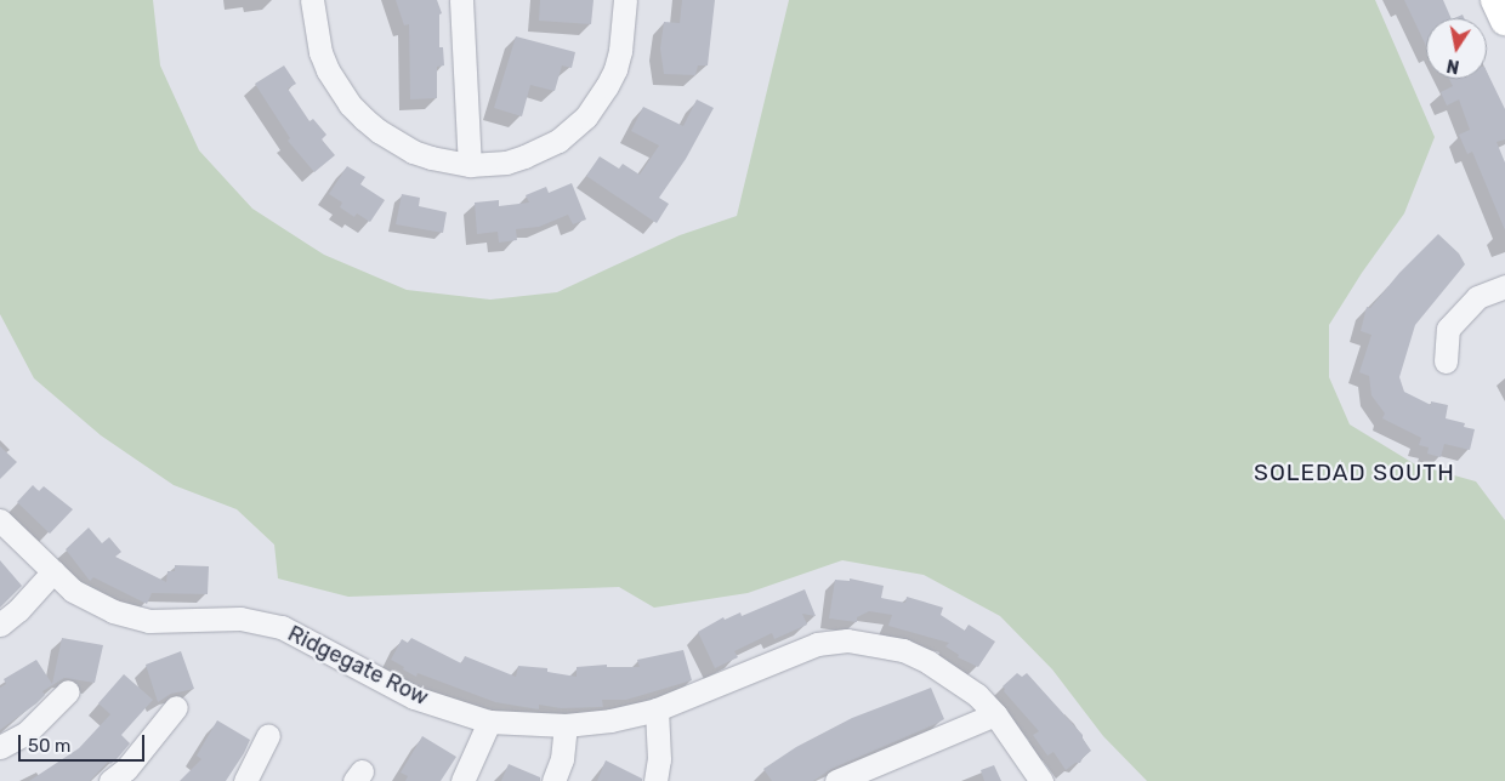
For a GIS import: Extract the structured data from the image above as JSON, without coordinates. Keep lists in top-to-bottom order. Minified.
{"streets":{"street":["Ridgegate Row"]},"districts":["SOLEDAD SOUTH"],"scale_bar":"50 m","north":"bottom"}
